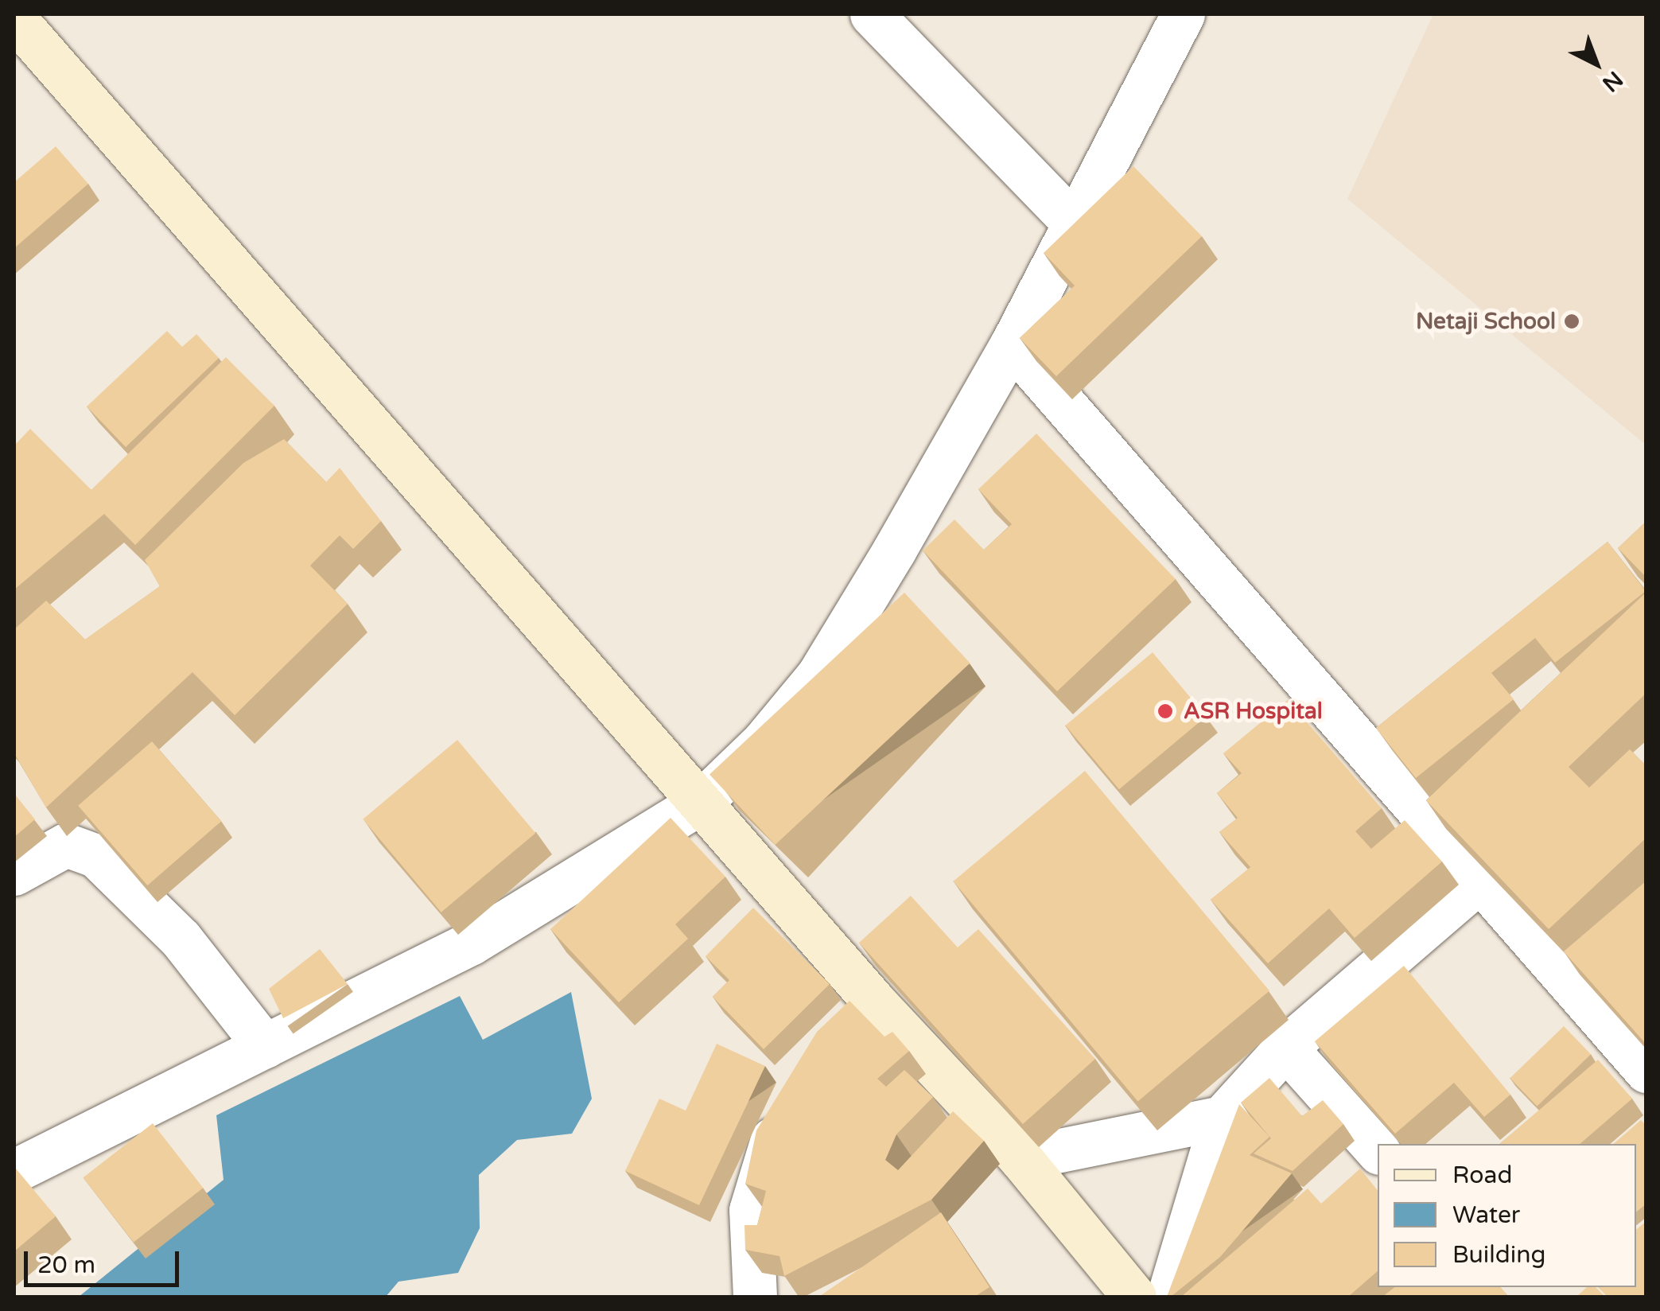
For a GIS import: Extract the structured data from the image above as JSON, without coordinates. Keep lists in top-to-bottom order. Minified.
{"places":["Netaji School","ASR Hospital"],"legend":["Road","Water","Building"],"scale_bar":"20 m","north":"bottom right"}
